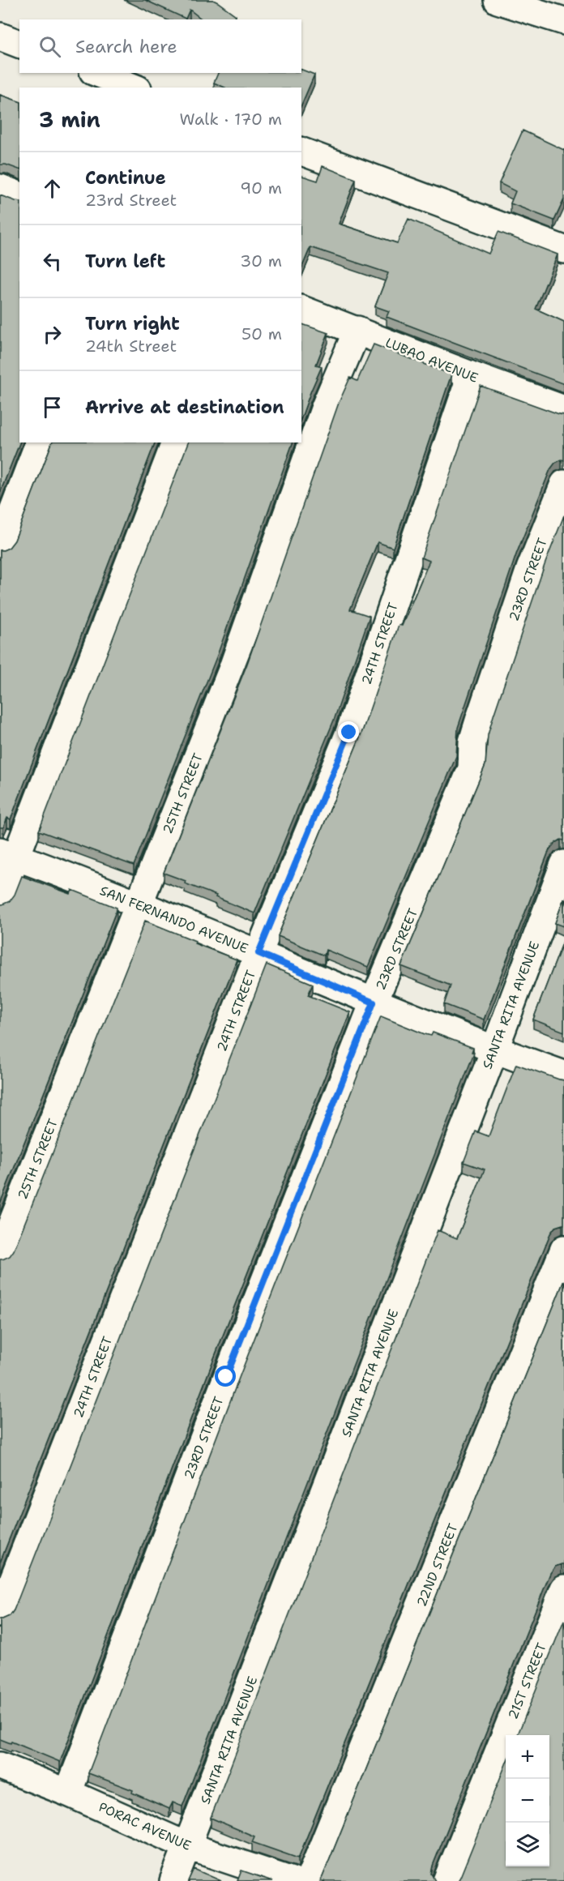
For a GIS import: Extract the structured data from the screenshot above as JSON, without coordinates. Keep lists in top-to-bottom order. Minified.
{"streets":{"street":["LUBAO AVENUE","23RD STREET","24TH STREET","25TH STREET","SAN FERNANDO AVENUE","SANTA RITA AVENUE","22ND STREET","21ST STREET","PORAC AVENUE"]},"crossings":[["LUBAO AVENUE","24TH STREET"],["LUBAO AVENUE","25TH STREET"],["23RD STREET","SAN FERNANDO AVENUE"],["23RD STREET","PORAC AVENUE"],["24TH STREET","SAN FERNANDO AVENUE"],["25TH STREET","SAN FERNANDO AVENUE"],["SAN FERNANDO AVENUE","SANTA RITA AVENUE"],["SANTA RITA AVENUE","PORAC AVENUE"]],"page":{"search":"Search here","heading":["3 min","Walk · 170 m"],"list":[["Continue","23rd Street","90 m"],["Turn left","30 m"],["Turn right","24th Street","50 m"],"Arrive at destination"],"map_buttons":["+","−"]}}
